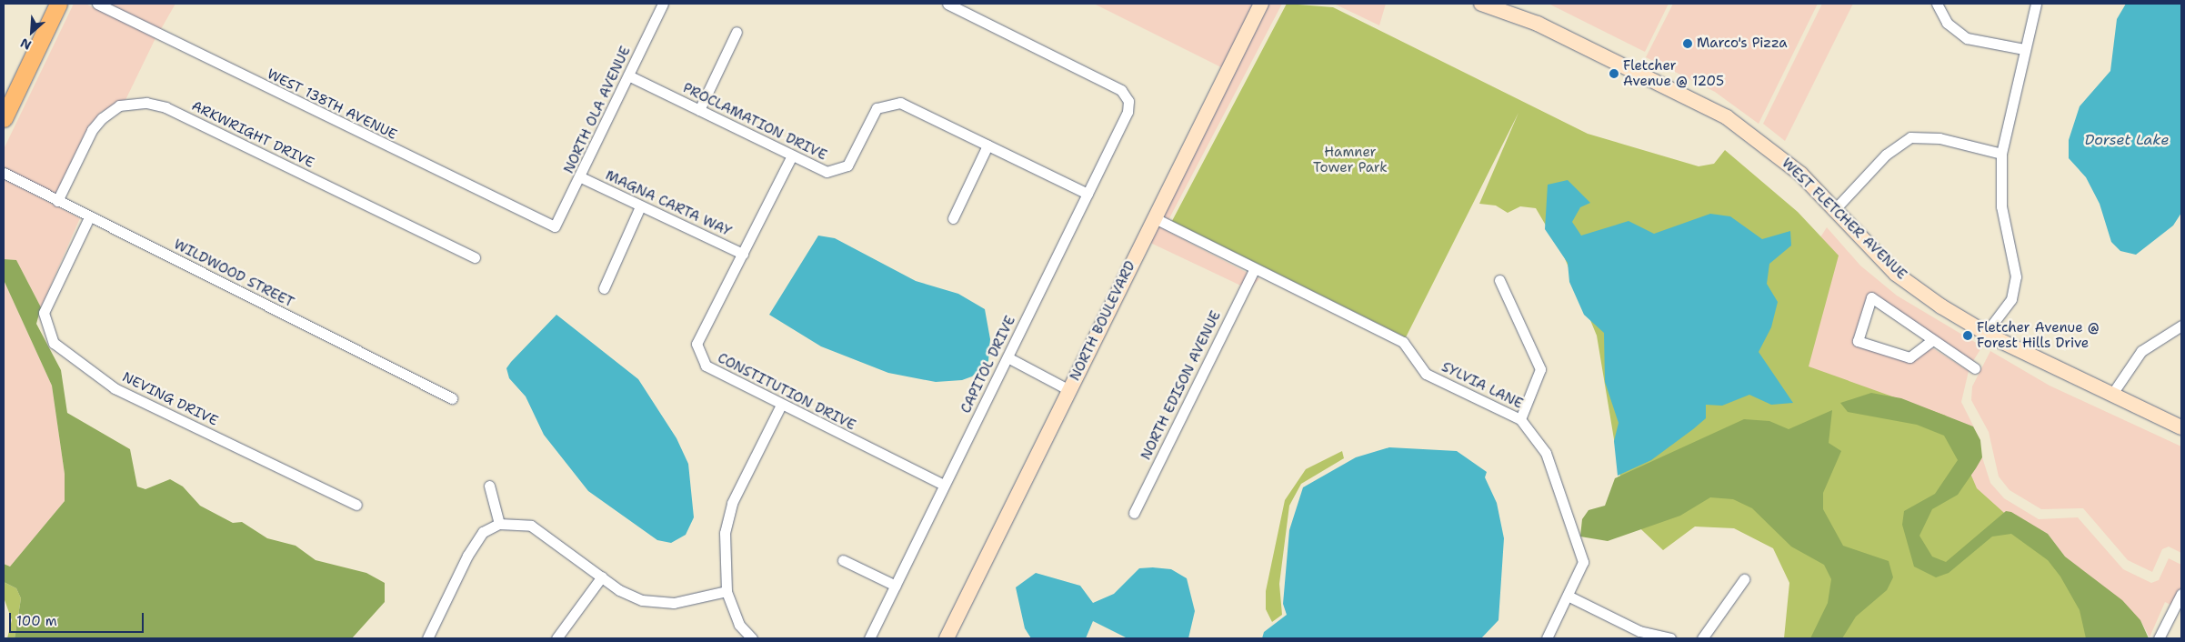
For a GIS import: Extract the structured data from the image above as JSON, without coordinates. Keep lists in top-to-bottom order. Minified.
{"streets":{"main road":["WEST FLETCHER AVENUE","NORTH BOULEVARD"],"street":["WEST 138TH AVENUE","NORTH OLA AVENUE","PROCLAMATION DRIVE","ARKWRIGHT DRIVE","MAGNA CARTA WAY","WILDWOOD STREET","CAPITOL DRIVE","NORTH EDISON AVENUE","SYLVIA LANE","CONSTITUTION DRIVE","NEVING DRIVE"]},"crossings":[["WEST 138TH AVENUE","NORTH OLA AVENUE"],["NORTH OLA AVENUE","PROCLAMATION DRIVE"],["NORTH OLA AVENUE","MAGNA CARTA WAY"],["PROCLAMATION DRIVE","CAPITOL DRIVE"],["PROCLAMATION DRIVE","CONSTITUTION DRIVE"],["ARKWRIGHT DRIVE","WILDWOOD STREET"],["MAGNA CARTA WAY","CONSTITUTION DRIVE"],["WILDWOOD STREET","NEVING DRIVE"],["NORTH BOULEVARD","SYLVIA LANE"],["CAPITOL DRIVE","CONSTITUTION DRIVE"],["NORTH EDISON AVENUE","SYLVIA LANE"]],"water":["Dorset Lake"],"parks":["Hamner Tower Park"],"places":["Marco's Pizza","Fletcher Avenue @ 1205","Fletcher Avenue @ Forest Hills Drive"],"scale_bar":"100 m","north":"bottom left"}
